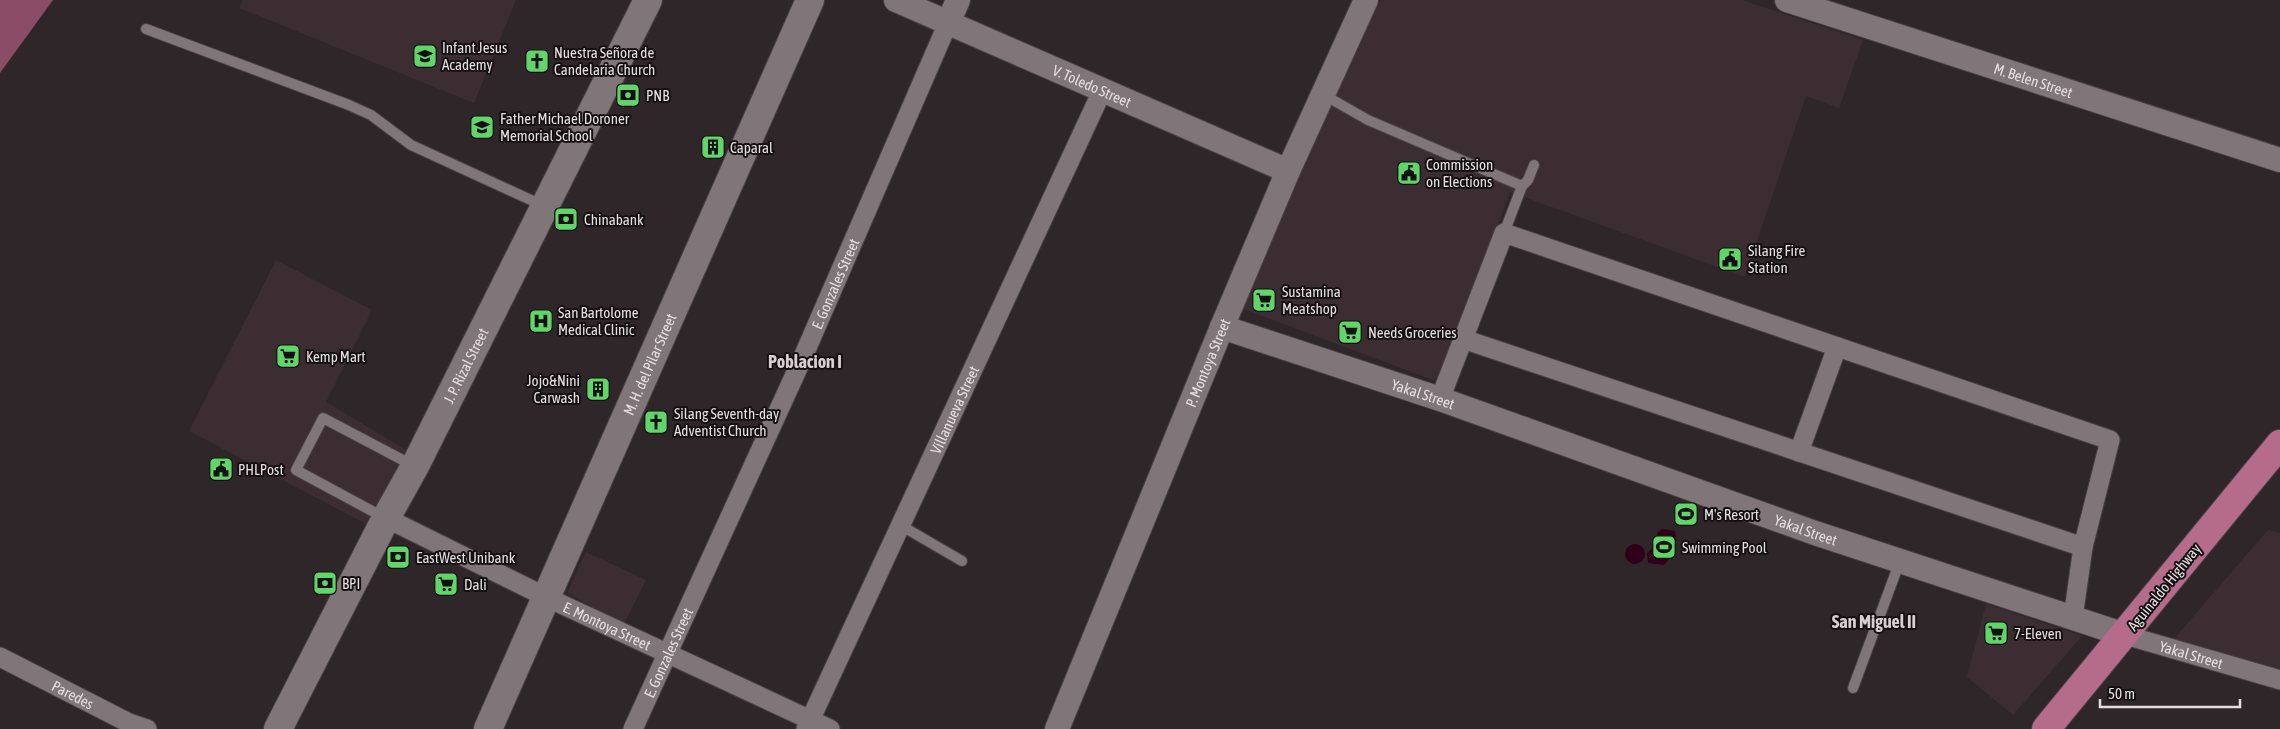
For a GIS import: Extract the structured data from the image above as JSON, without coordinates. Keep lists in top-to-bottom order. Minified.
{"streets":{"main road":["M. H. del Pilar Street","J. P. Rizal Street","Aguinaldo Highway"],"street":["M. Belen Street","V. Toledo Street","E. Gonzales Street","P. Montoya Street","Yakal Street","Villanueva Street","E. Montoya Street","Paredes"]},"crossings":[["V. Toledo Street","E. Gonzales Street"],["V. Toledo Street","P. Montoya Street"],["V. Toledo Street","Villanueva Street"],["E. Gonzales Street","E. Montoya Street"],["P. Montoya Street","Yakal Street"],["M. H. del Pilar Street","E. Montoya Street"],["J. P. Rizal Street","E. Montoya Street"],["Yakal Street","Aguinaldo Highway"],["Villanueva Street","E. Montoya Street"]],"districts":["Poblacion I","San Miguel II"],"places":{"school or university":["Infant Jesus Academy","Father Michael Doroner Memorial School"],"church":["Nuestra Señora de Candelaria Church","Silang Seventh-day Adventist Church"],"bank":["PNB","Chinabank","EastWest Unibank","BPI"],"building":["Caparal","Jojo&Nini Carwash"],"public building":["Commission on Elections","Silang Fire Station","PHLPost"],"supermarket":["Sustamina Meatshop","Needs Groceries","Kemp Mart","Dali","7-Eleven"],"hospital":["San Bartolome Medical Clinic"],"sports":["M's Resort","Swimming Pool"]},"scale_bar":"50 m"}
